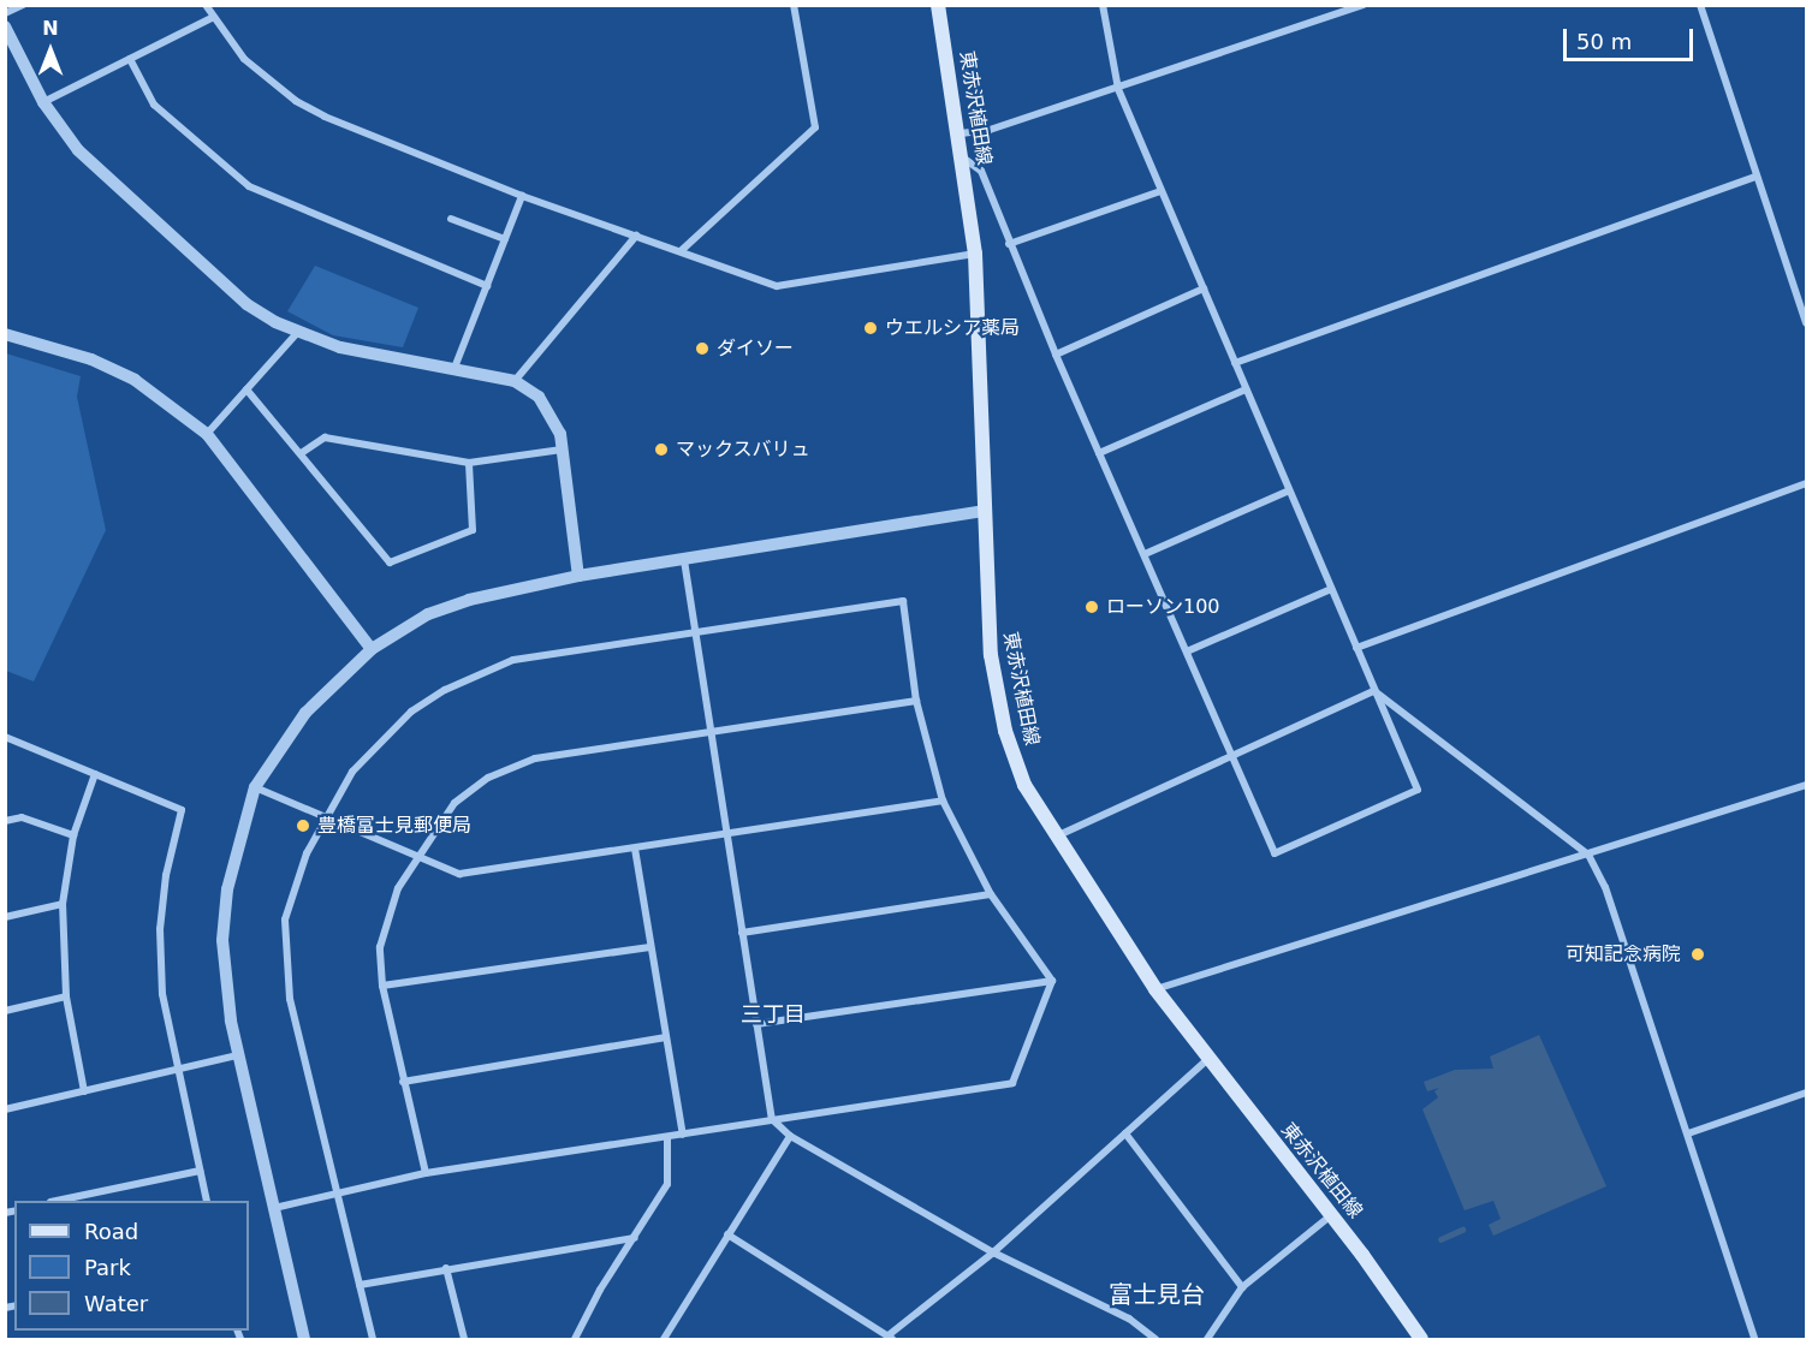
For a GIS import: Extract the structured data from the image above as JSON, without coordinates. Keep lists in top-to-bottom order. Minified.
{"streets":{"main road":["東赤沢植田線"]},"districts":["三丁目","富士見台"],"places":["ウエルシア薬局","ダイソー","マックスバリュ","ローソン100","豊橋富士見郵便局","可知記念病院"],"legend":["Road","Park","Water"],"scale_bar":"50 m","north":"top"}
